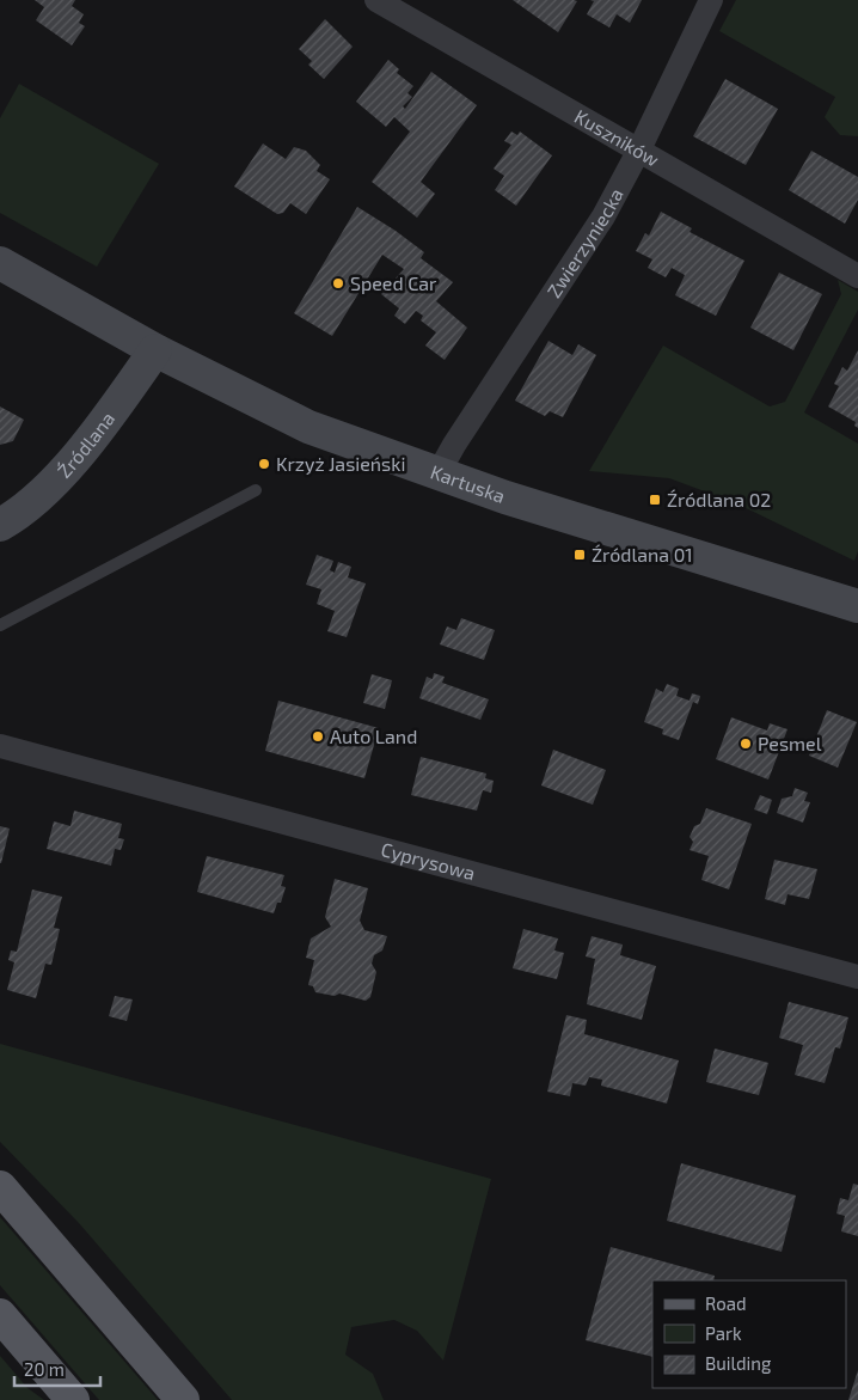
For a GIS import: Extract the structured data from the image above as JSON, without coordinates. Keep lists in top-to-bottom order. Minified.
{"streets":{"street":["Kuszników","Zwierzyniecka","Źródlana","Kartuska","Cyprysowa"]},"crossings":[["Kuszników","Zwierzyniecka"],["Zwierzyniecka","Kartuska"],["Źródlana","Kartuska"]],"places":{"other":["Speed Car","Krzyż Jasieński","Auto Land","Pesmel"],"transit":["Źródlana 02","Źródlana 01"]},"legend":["Road","Park","Building"],"scale_bar":"20 m"}
